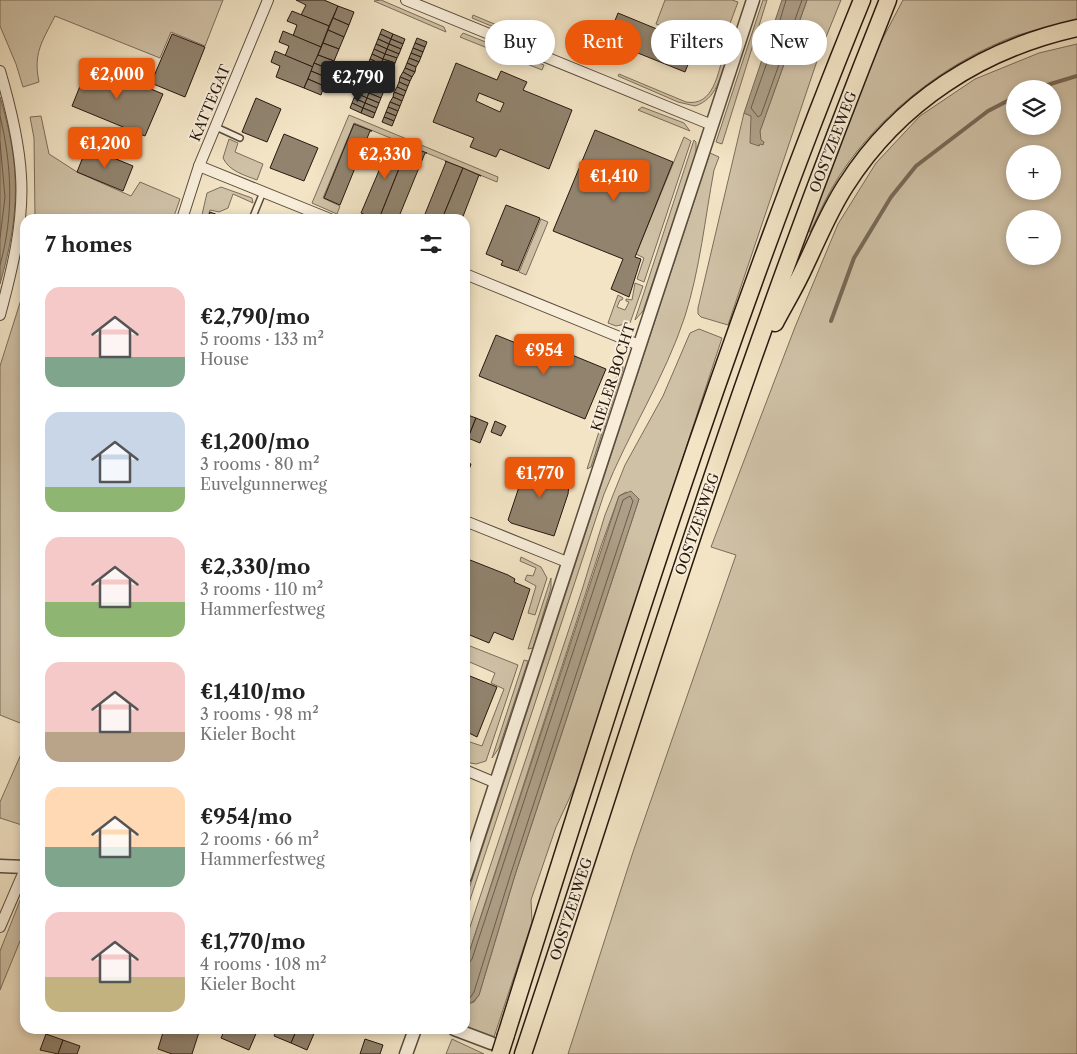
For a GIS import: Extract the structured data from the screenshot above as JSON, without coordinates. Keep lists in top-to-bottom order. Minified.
{"streets":{"highway":["OOSTZEEWEG"],"street":["KATTEGAT","KIELER BOCHT"]},"page":{"chip":["Buy","Rent","Filters","New"],"price":["€2,000","€2,790","€1,200","€2,330","€1,410","€954","€1,770"],"map_buttons":["+","−"],"heading":"7 homes","list":[{"name":"€2,790/mo","note":"5 rooms · 133 m² · House"},{"name":"€1,200/mo","note":"3 rooms · 80 m² · Euvelgunnerweg"},{"name":"€2,330/mo","note":"3 rooms · 110 m² · Hammerfestweg"},{"name":"€1,410/mo","note":"3 rooms · 98 m² · Kieler Bocht"},{"name":"€954/mo","note":"2 rooms · 66 m² · Hammerfestweg"},{"name":"€1,770/mo","note":"4 rooms · 108 m² · Kieler Bocht"}]}}
